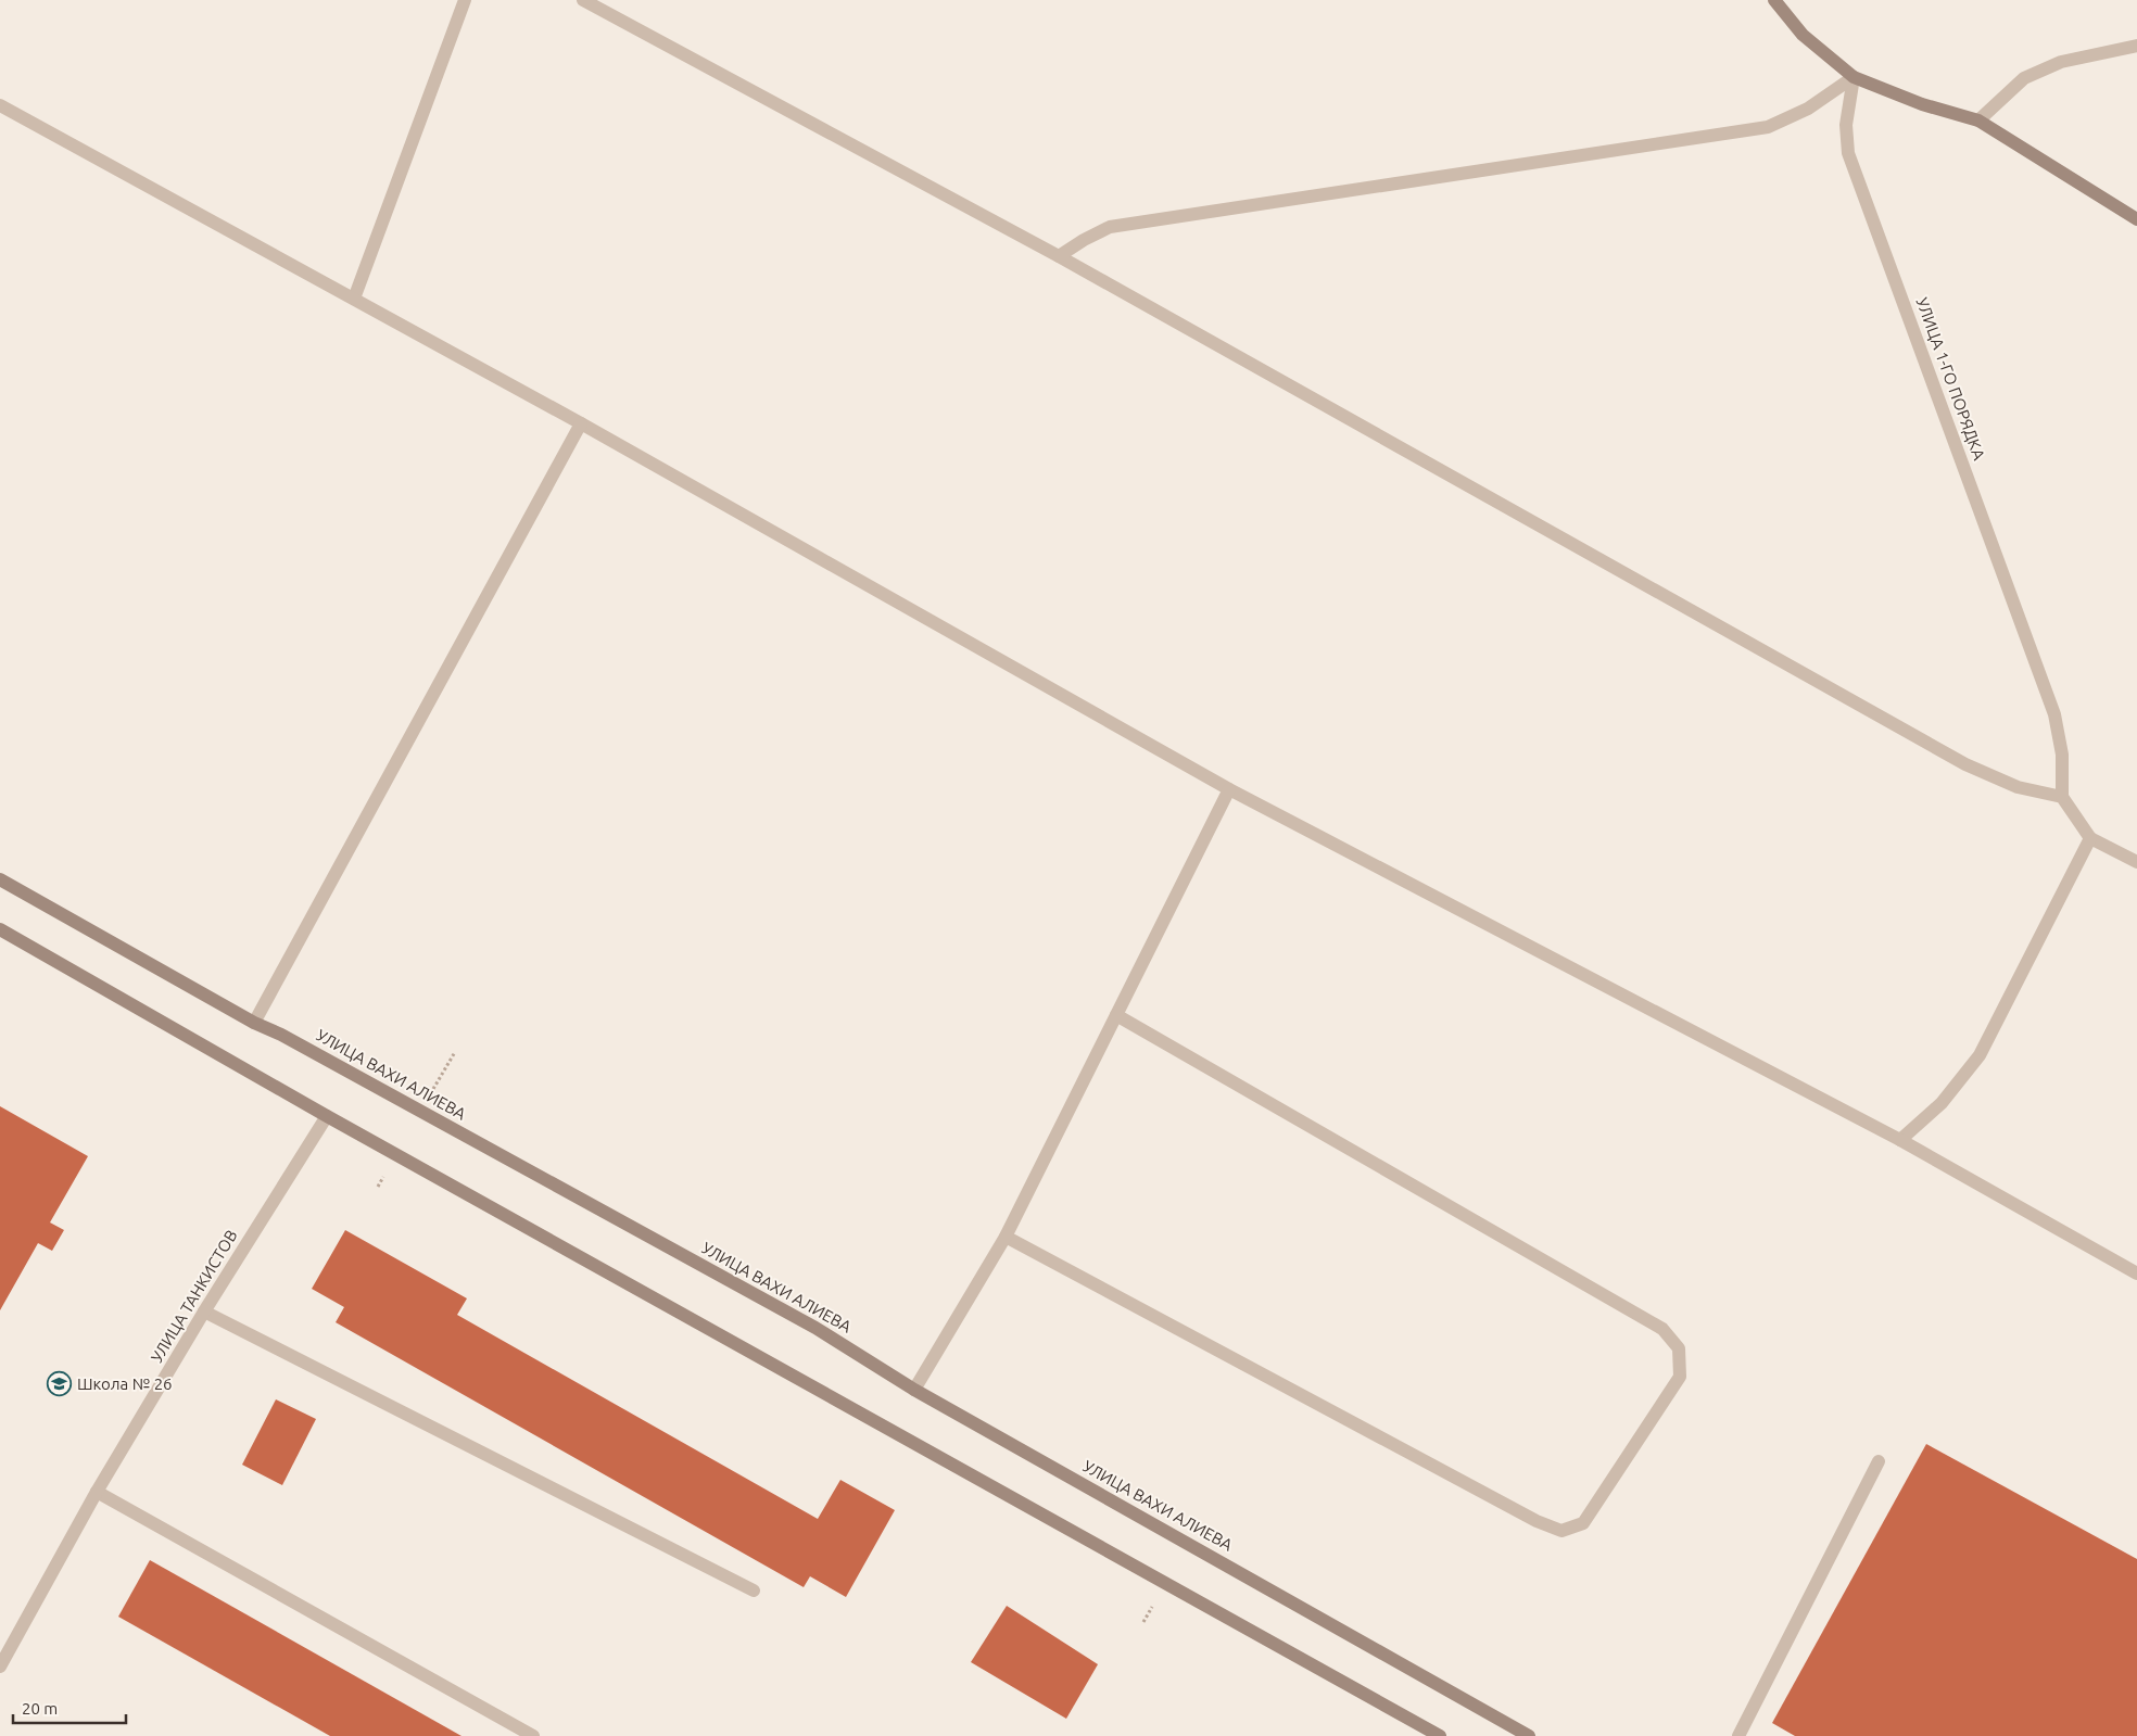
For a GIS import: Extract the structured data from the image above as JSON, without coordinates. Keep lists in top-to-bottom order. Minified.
{"streets":{"main road":["УЛИЦА ВАХИ АЛИЕВА"],"street":["УЛИЦА 1-ГО ПОРЯДКА","УЛИЦА ТАНКИСТОВ"]},"places":{"school or university":["Школа № 26"]},"scale_bar":"20 m"}
